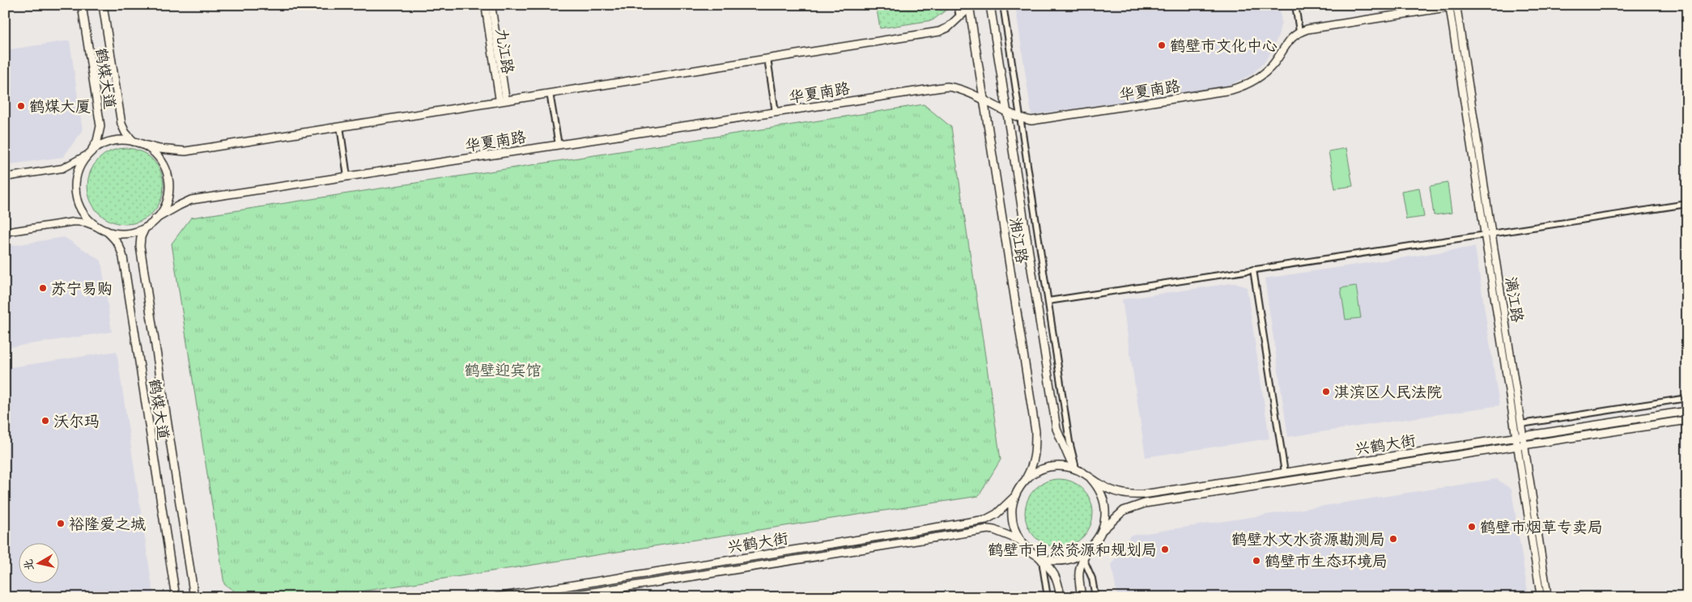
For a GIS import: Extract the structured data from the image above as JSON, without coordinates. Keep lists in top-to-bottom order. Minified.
{"streets":{"main road":["鹤煤大道","华夏南路","湘江路","兴鹤大街"],"street":["九江路","漓江路"]},"crossings":[["鹤煤大道","华夏南路"],["华夏南路","湘江路"],["湘江路","兴鹤大街"],["漓江路","兴鹤大街"]],"parks":["鹤壁迎宾馆"],"places":["鹤壁市文化中心","鹤煤大厦","苏宁易购","淇滨区人民法院","沃尔玛","裕隆爱之城","鹤壁市烟草专卖局","鹤壁水文水资源勘测局","鹤壁市自然资源和规划局","鹤壁市生态环境局"],"north":"left"}
